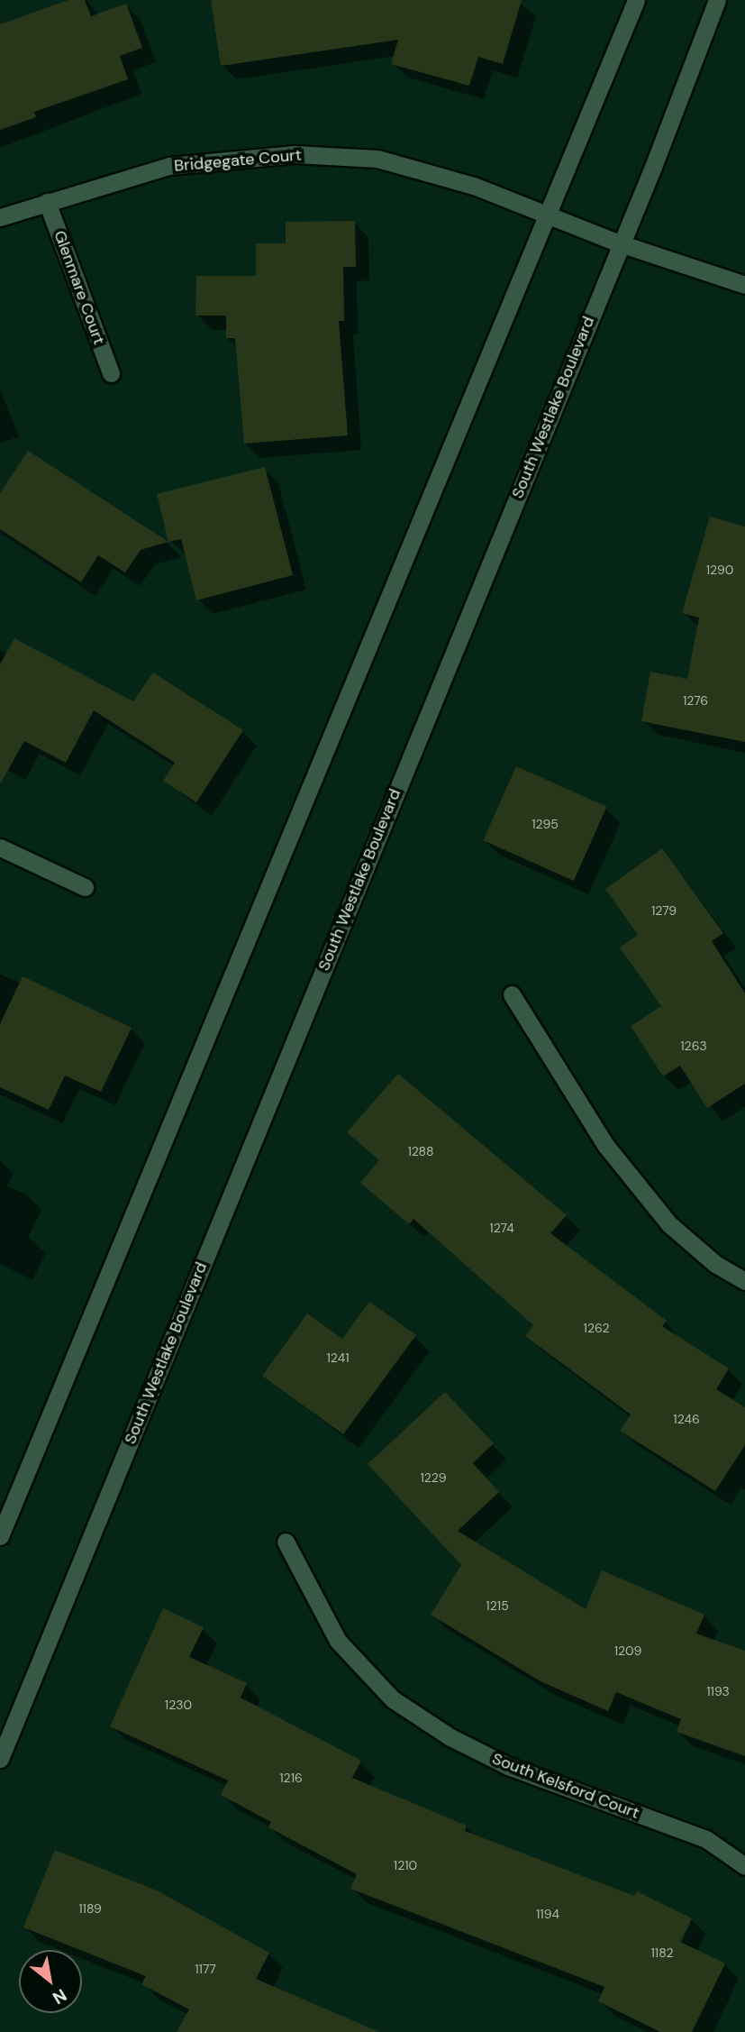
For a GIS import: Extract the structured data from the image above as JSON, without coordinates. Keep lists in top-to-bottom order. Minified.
{"streets":{"main road":["Bridgegate Court","Glenmare Court","South Westlake Boulevard","South Kelsford Court"]},"crossings":[["Bridgegate Court","Glenmare Court"],["Bridgegate Court","South Westlake Boulevard"]],"house_numbers":["1290","1276","1295","1279","1263","1288","1274","1262","1241","1246","1229","1215","1209","1193","1230","1216","1210","1189","1194","1182","1177"],"north":"bottom right"}
